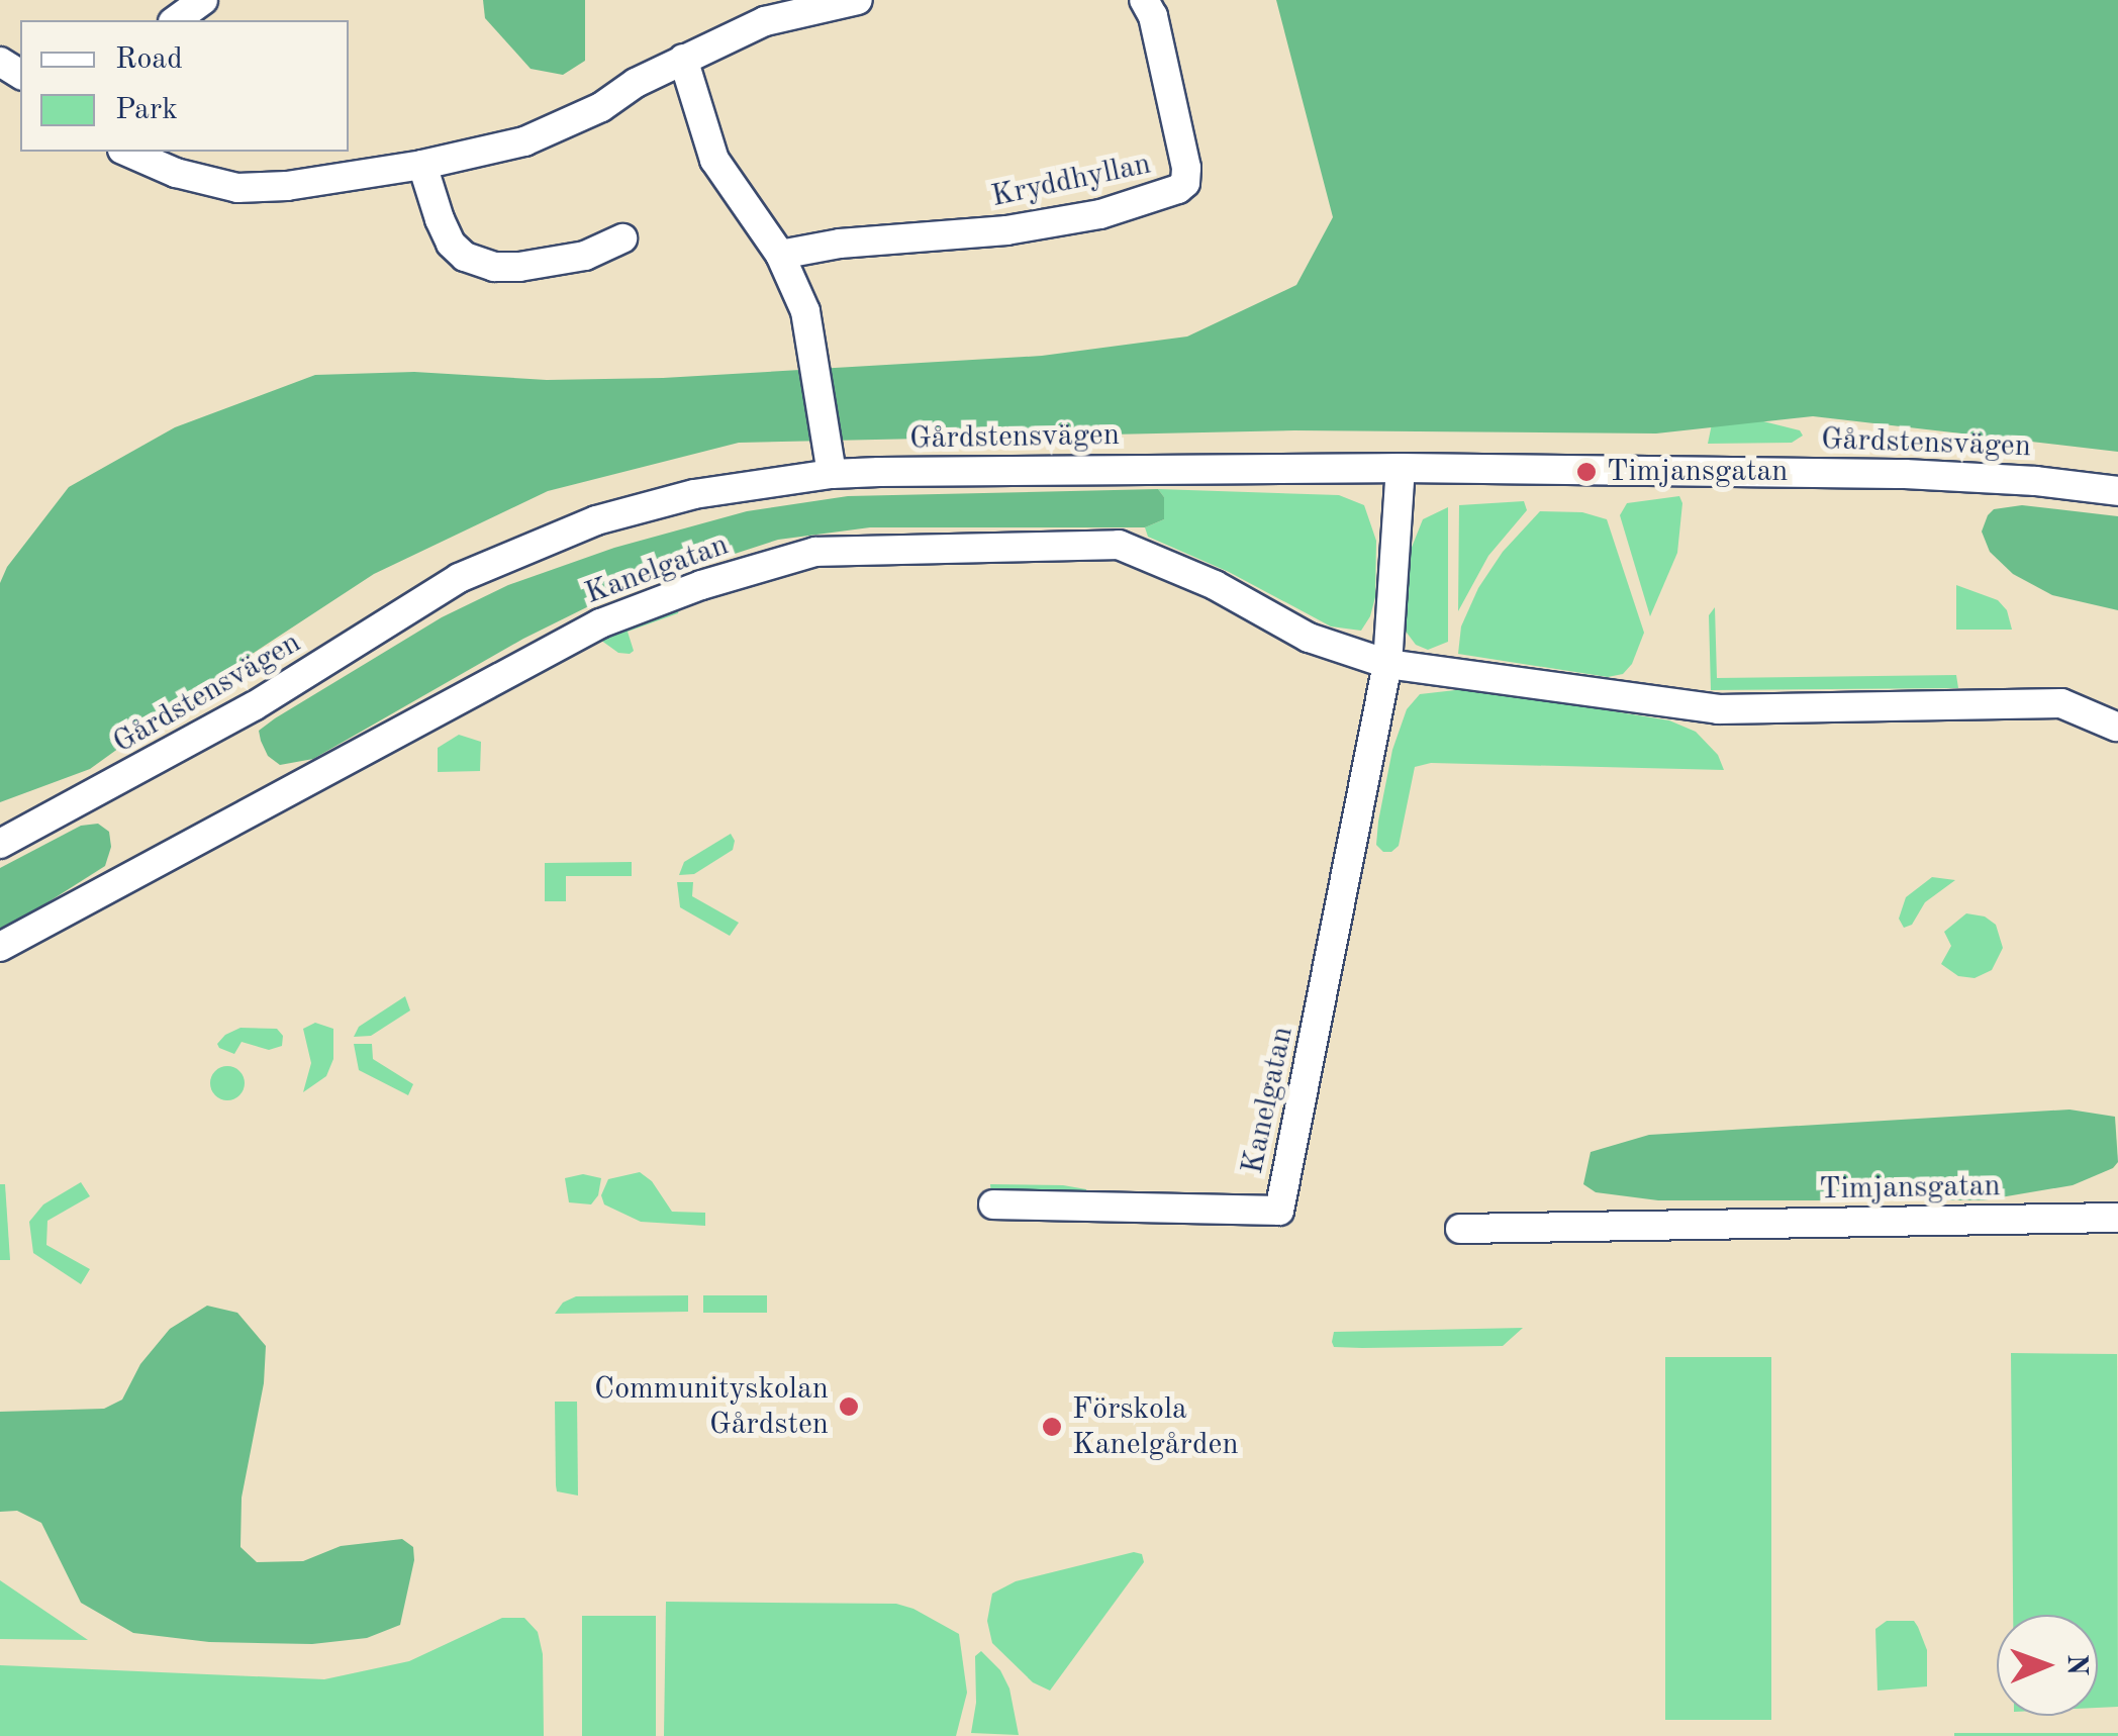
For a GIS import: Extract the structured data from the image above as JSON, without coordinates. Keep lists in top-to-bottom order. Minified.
{"streets":{"street":["Kryddhyllan","Gårdstensvägen","Kanelgatan","Timjansgatan"]},"crossings":[["Gårdstensvägen","Kanelgatan"]],"places":["Timjansgatan","Communityskolan Gårdsten","Förskola Kanelgården"],"legend":["Road","Park"],"north":"right"}
